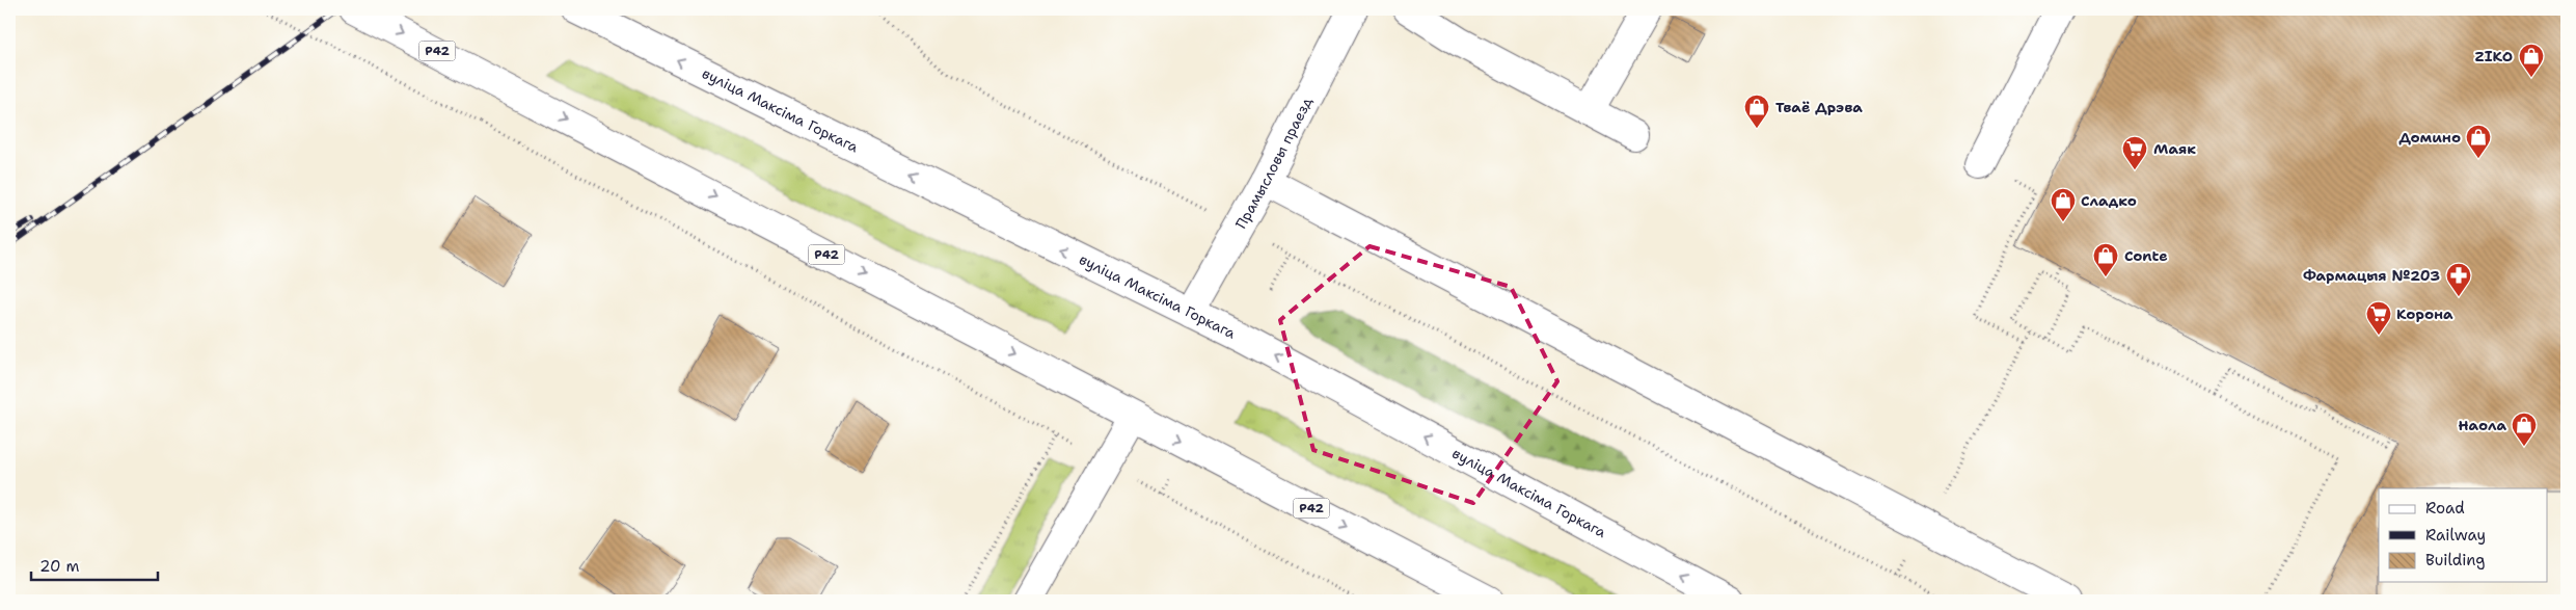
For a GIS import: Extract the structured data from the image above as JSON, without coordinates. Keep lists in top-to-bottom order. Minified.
{"streets":{"main road":["Р42","вуліца Максіма Горкага","Прамысловы праезд"]},"crossings":[["вуліца Максіма Горкага","Прамысловы праезд"]],"places":{"shop":["ZIKO","Тваё Дрэва","Домино","Сладко","Conte","Наола"],"supermarket":["Маяк","Корона"],"pharmacy":["Фармацыя №203"]},"legend":["Road","Railway","Building"],"scale_bar":"20 m"}
